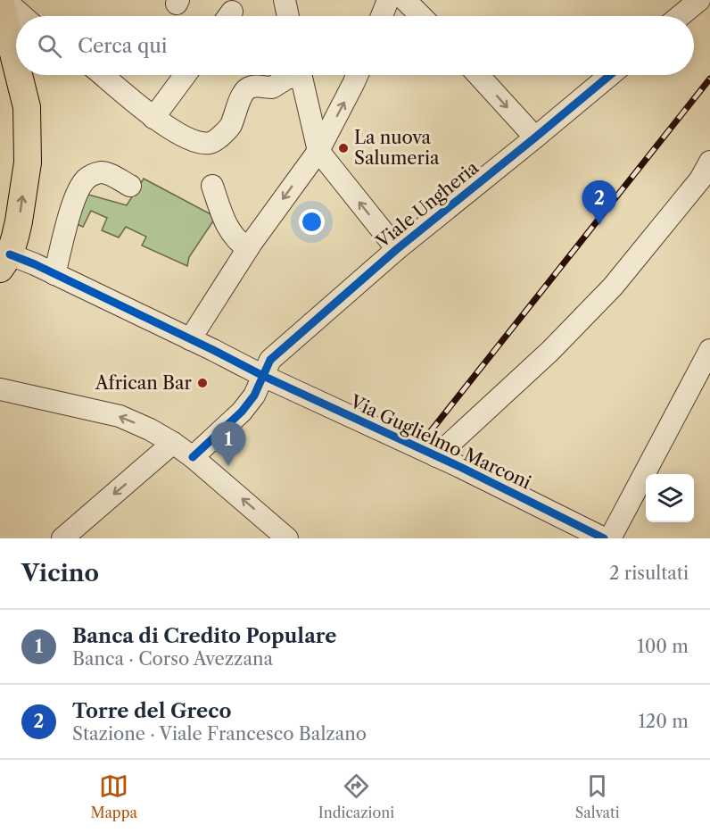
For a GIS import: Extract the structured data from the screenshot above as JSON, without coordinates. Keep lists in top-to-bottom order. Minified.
{"streets":{"street":["Viale Ungheria","Via Guglielmo Marconi"]},"crossings":[["Viale Ungheria","Via Guglielmo Marconi"]],"places":["La nuova Salumeria","African Bar"],"page":{"search":"Cerca qui","pins":["2","1"],"heading":["Vicino","2 risultati"],"list":[{"mark":"1","name":"Banca di Credito Populare","note":"Banca · Corso Avezzana","value":"100 m"},{"mark":"2","name":"Torre del Greco","note":"Stazione · Viale Francesco Balzano","value":"120 m"}],"nav":["Mappa","Indicazioni","Salvati"]}}
